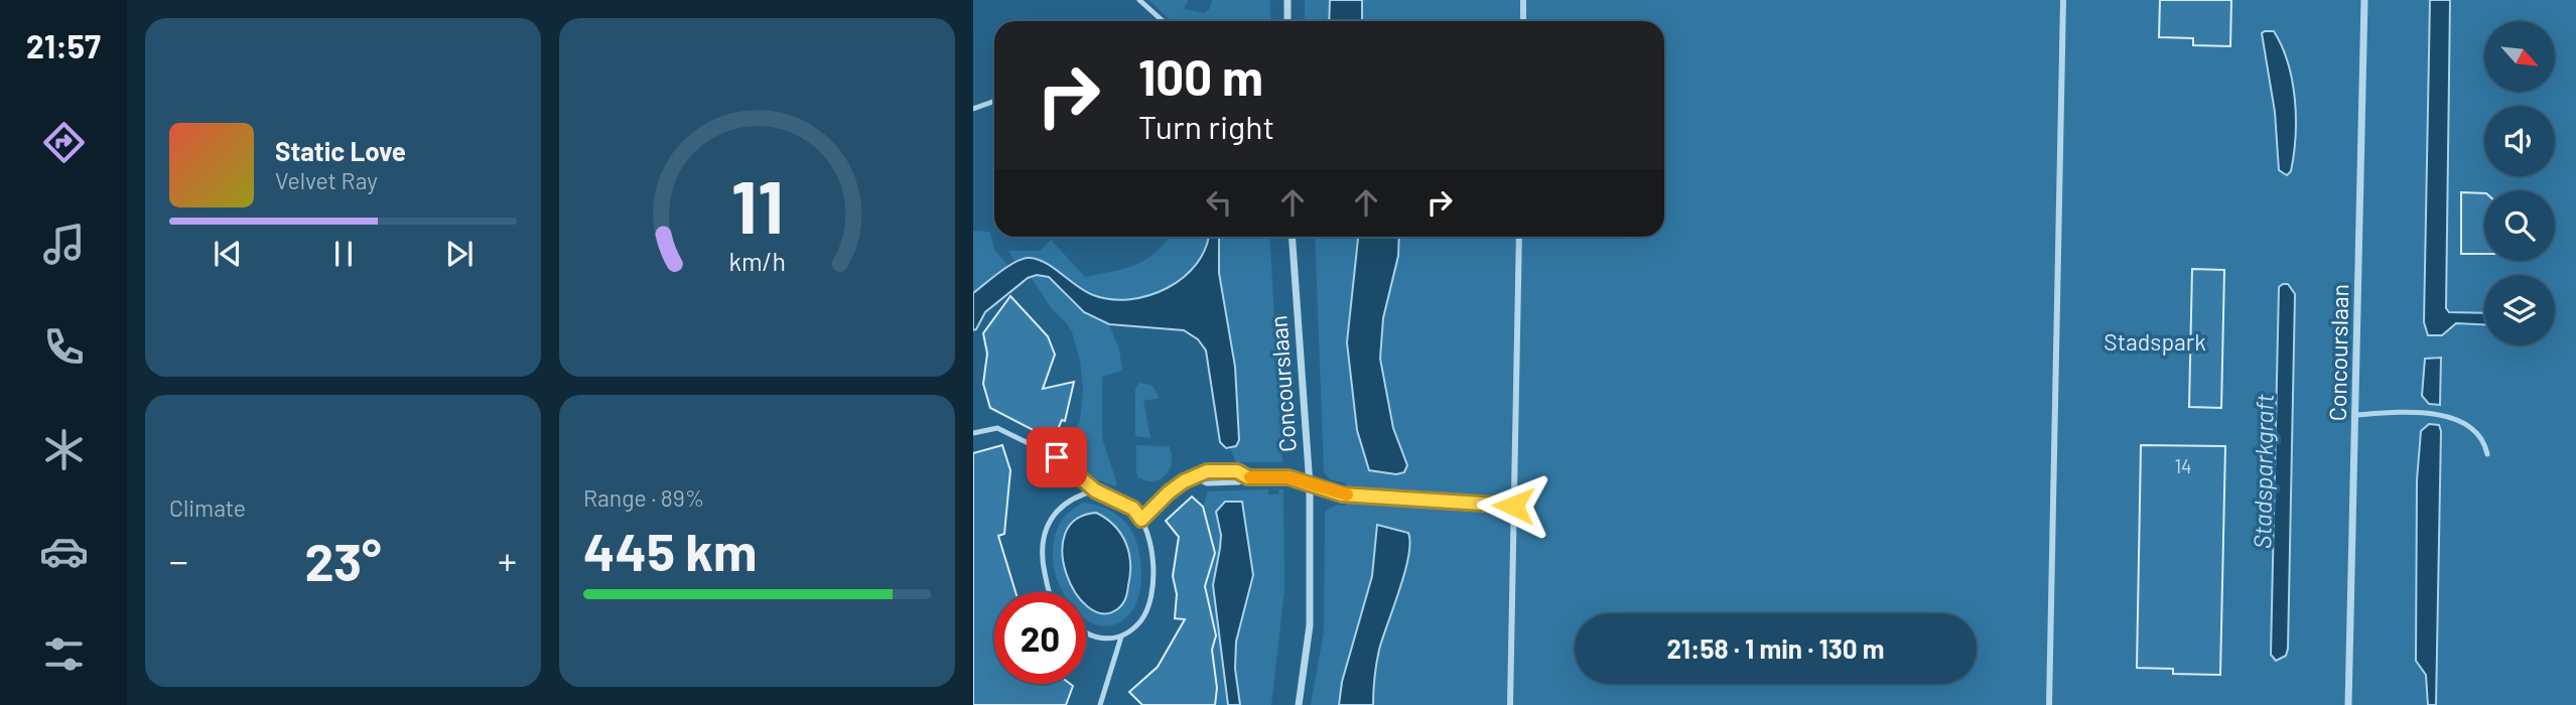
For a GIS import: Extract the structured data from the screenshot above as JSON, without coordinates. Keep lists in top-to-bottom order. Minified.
{"streets":{"street":["Concourslaan"]},"water":["Stadsparkgraft"],"parks":["Stadspark"],"house_numbers":["14"],"north":"bottom right","page":{"tabs":"21:57","turn":["100 m","Turn right"],"song":["Static Love","Velvet Ray"],"tile":["Climate",["Range · 89%","445 km"]],"heat":["−","23°","+"],"limit":"20","trip":"21:58 · 1 min · 130 m","gauge":["11","km/h"]}}
